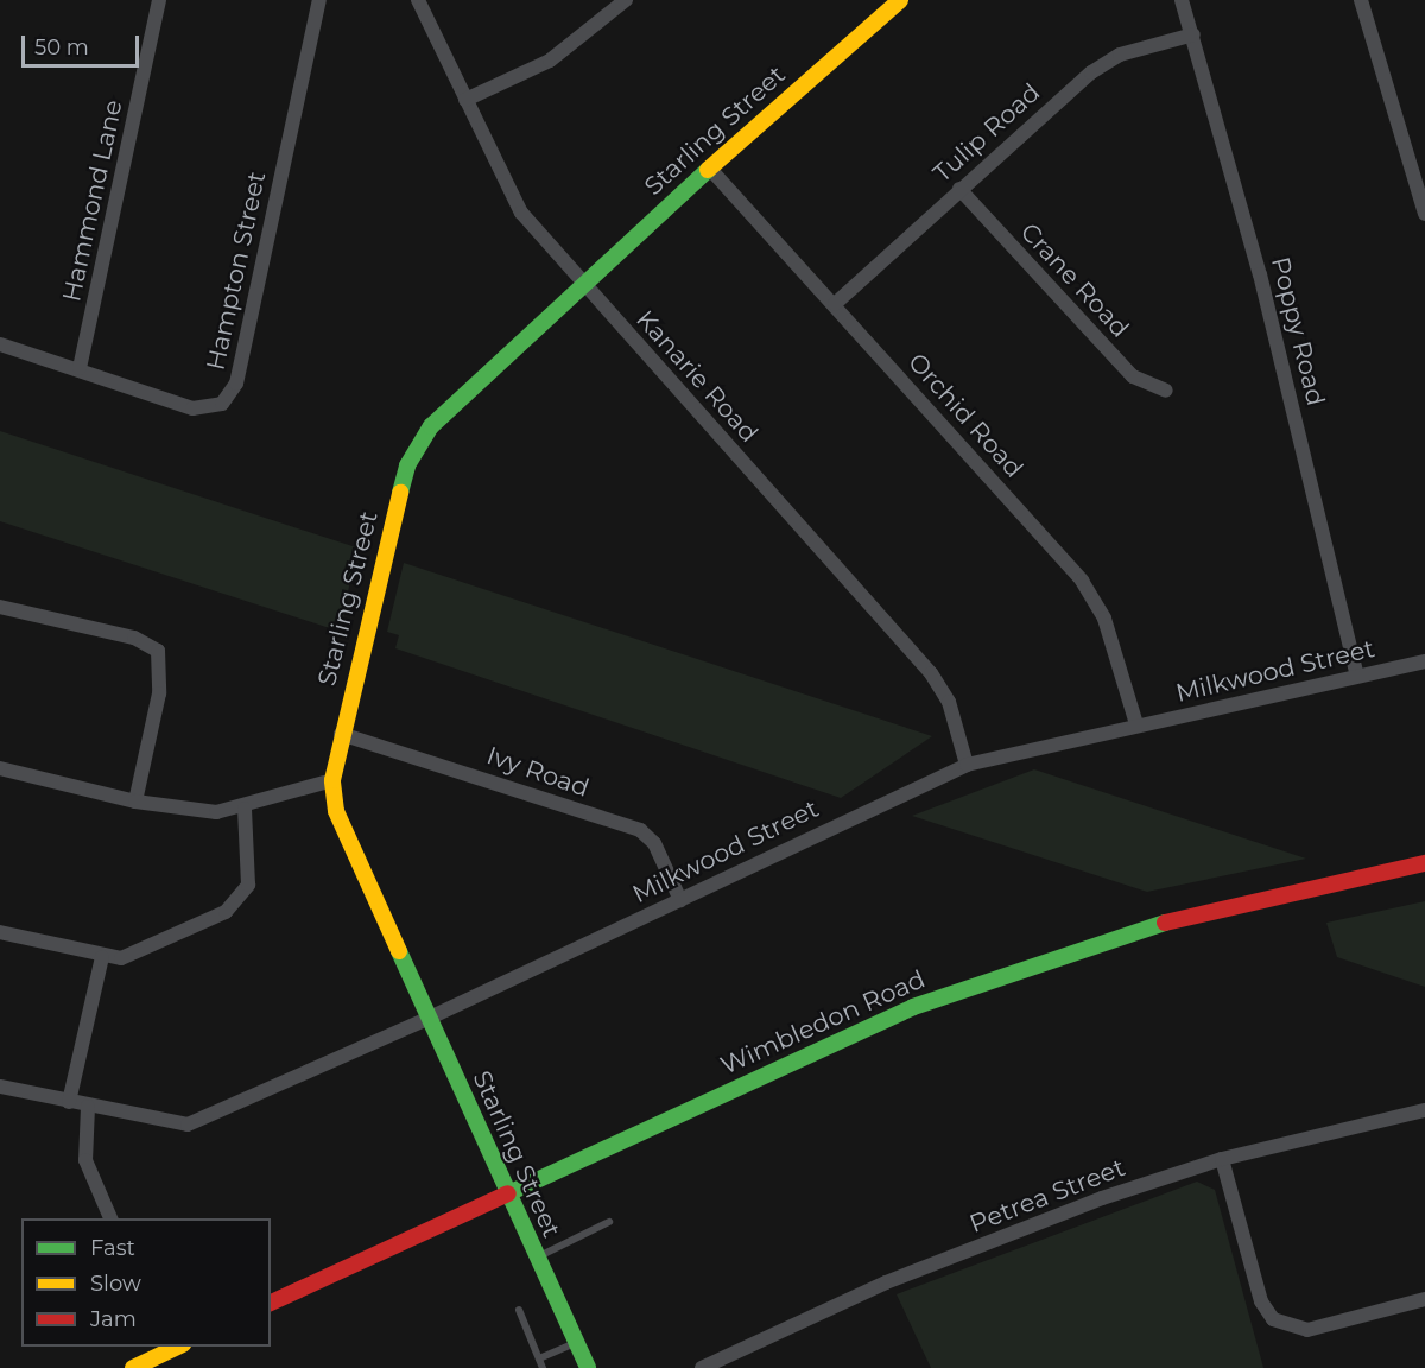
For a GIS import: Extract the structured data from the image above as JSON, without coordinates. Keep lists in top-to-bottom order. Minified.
{"streets":{"street":["Starling Street","Tulip Road","Hammond Lane","Hampton Street","Crane Road","Poppy Road","Kanarie Road","Orchid Road","Milkwood Street","Ivy Road","Wimbledon Road","Petrea Street"]},"crossings":[["Starling Street","Kanarie Road"],["Starling Street","Orchid Road"],["Starling Street","Milkwood Street"],["Starling Street","Ivy Road"],["Starling Street","Wimbledon Road"],["Tulip Road","Crane Road"],["Tulip Road","Poppy Road"],["Tulip Road","Orchid Road"],["Hammond Lane","Hampton Street"],["Poppy Road","Milkwood Street"],["Kanarie Road","Milkwood Street"],["Orchid Road","Milkwood Street"],["Milkwood Street","Ivy Road"]],"legend":["Fast","Slow","Jam"],"scale_bar":"50 m"}
